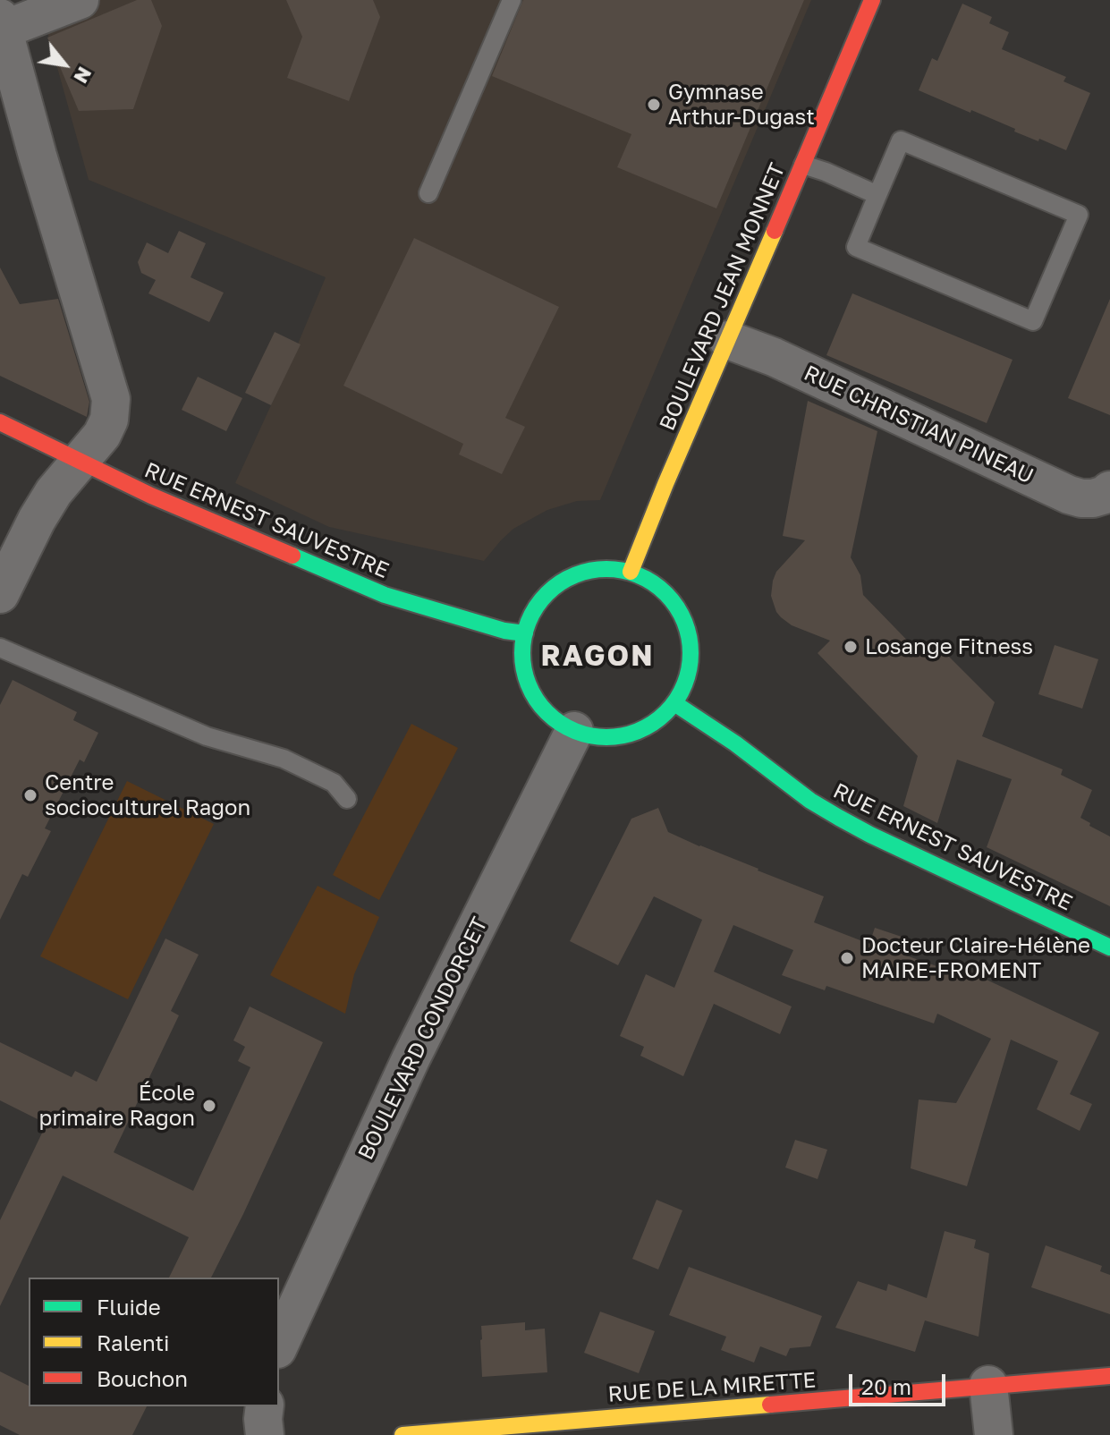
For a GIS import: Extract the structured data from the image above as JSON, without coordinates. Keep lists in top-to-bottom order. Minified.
{"streets":{"main road":["BOULEVARD JEAN MONNET","RUE ERNEST SAUVESTRE","RUE DE LA MIRETTE"],"street":["RUE CHRISTIAN PINEAU","BOULEVARD CONDORCET"]},"crossings":[["BOULEVARD JEAN MONNET","RUE CHRISTIAN PINEAU"],["BOULEVARD JEAN MONNET","RUE ERNEST SAUVESTRE"],["BOULEVARD JEAN MONNET","BOULEVARD CONDORCET"],["RUE ERNEST SAUVESTRE","BOULEVARD CONDORCET"]],"districts":["RAGON"],"places":["Gymnase Arthur-Dugast","Losange Fitness","Centre socioculturel Ragon","Docteur Claire-Hélène MAIRE-FROMENT","École primaire Ragon"],"legend":["Fluide","Ralenti","Bouchon"],"scale_bar":"20 m","north":"bottom right"}
